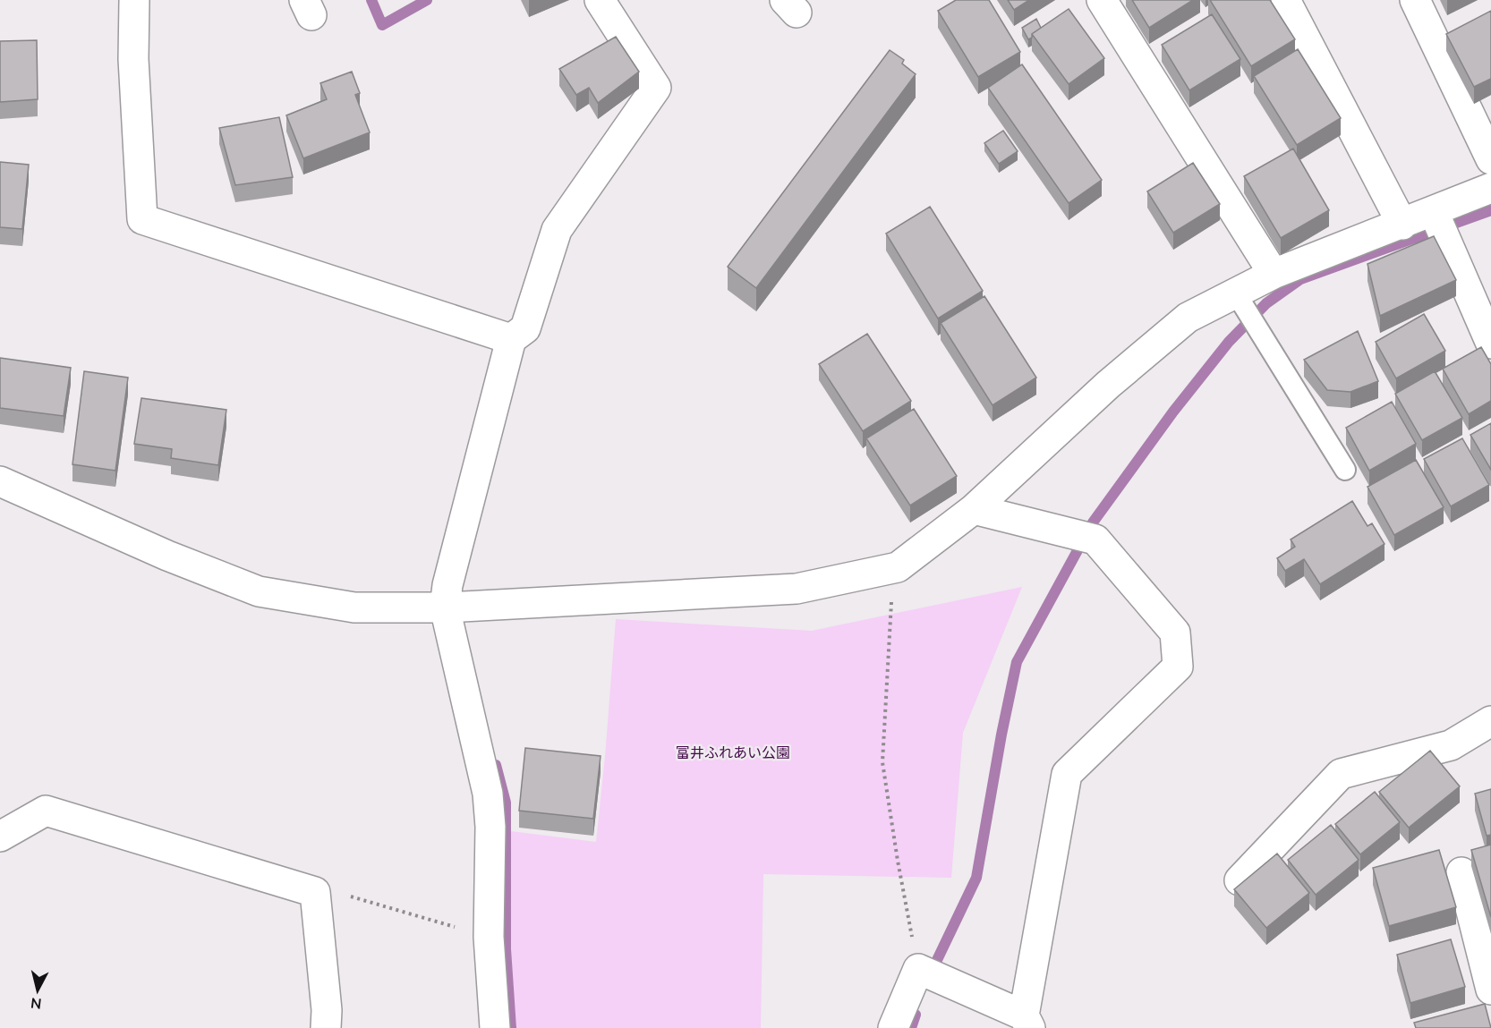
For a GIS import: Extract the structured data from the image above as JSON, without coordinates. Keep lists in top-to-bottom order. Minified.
{"parks":["富井ふれあい公園"],"north":"bottom"}
